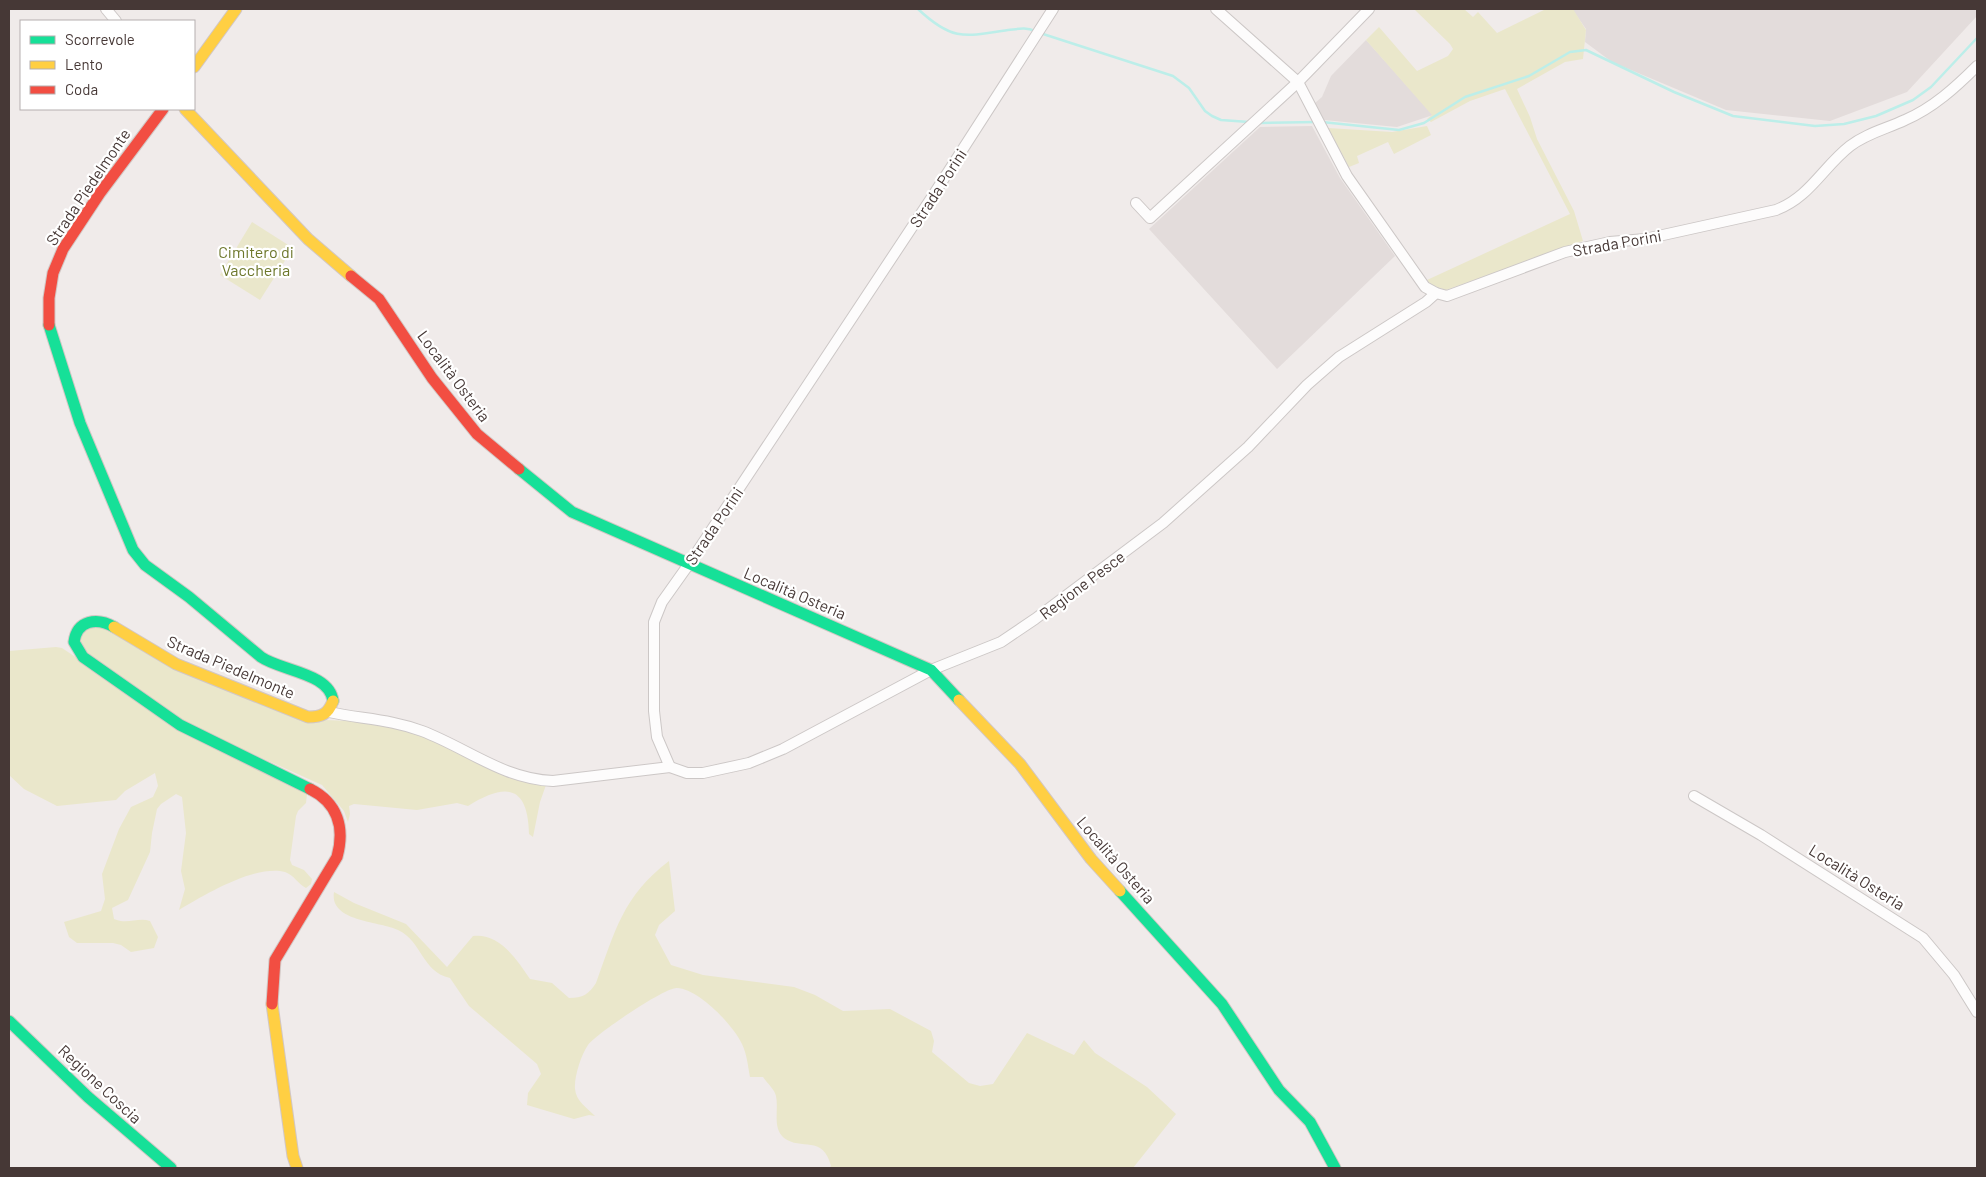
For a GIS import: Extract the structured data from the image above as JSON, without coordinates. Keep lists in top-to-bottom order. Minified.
{"streets":{"street":["Strada Piedelmonte","Strada Porini","Località Osteria","Regione Pesce","Regione Coscia"]},"crossings":[["Strada Porini","Località Osteria"],["Strada Porini","Regione Pesce"],["Località Osteria","Regione Pesce"]],"parks":["Cimitero di Vaccheria"],"legend":["Scorrevole","Lento","Coda"]}
